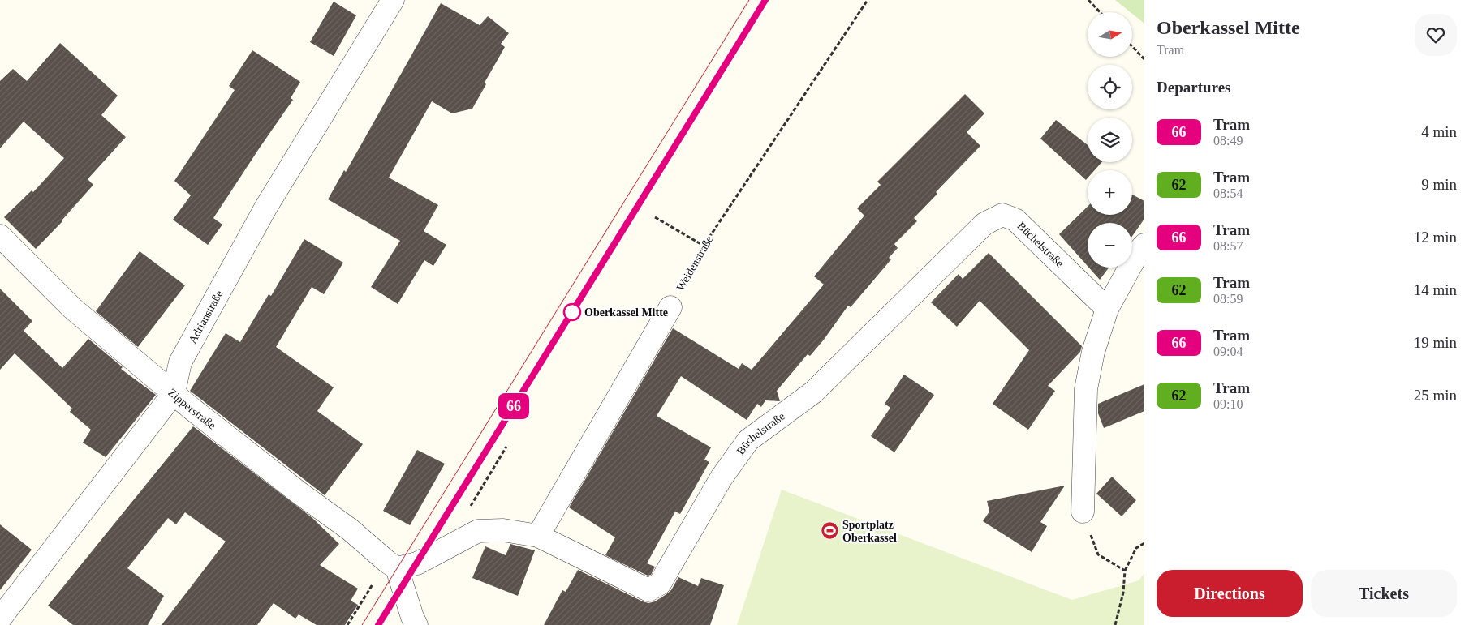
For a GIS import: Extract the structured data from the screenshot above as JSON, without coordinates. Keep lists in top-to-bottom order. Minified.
{"streets":{"street":["Büchelstraße","Adrianstraße","Zipperstraße"],"path":["Weidenstraße"]},"crossings":[["Büchelstraße","Zipperstraße"],["Adrianstraße","Zipperstraße"]],"places":{"other":["Oberkassel Mitte"],"sports":["Sportplatz Oberkassel"]},"lines":["tram line 66"],"north":"right","page":{"on_map":"66","heading":[["Oberkassel Mitte","Tram"],"Departures"],"map_buttons":["+","−"],"list":[{"mark":"66","name":"Tram","note":"08:49","value":"4 min"},{"mark":"62","name":"Tram","note":"08:54","value":"9 min"},{"mark":"66","name":"Tram","note":"08:57","value":"12 min"},{"mark":"62","name":"Tram","note":"08:59","value":"14 min"},{"mark":"66","name":"Tram","note":"09:04","value":"19 min"},{"mark":"62","name":"Tram","note":"09:10","value":"25 min"}],"buttons":["Directions","Tickets"]}}
